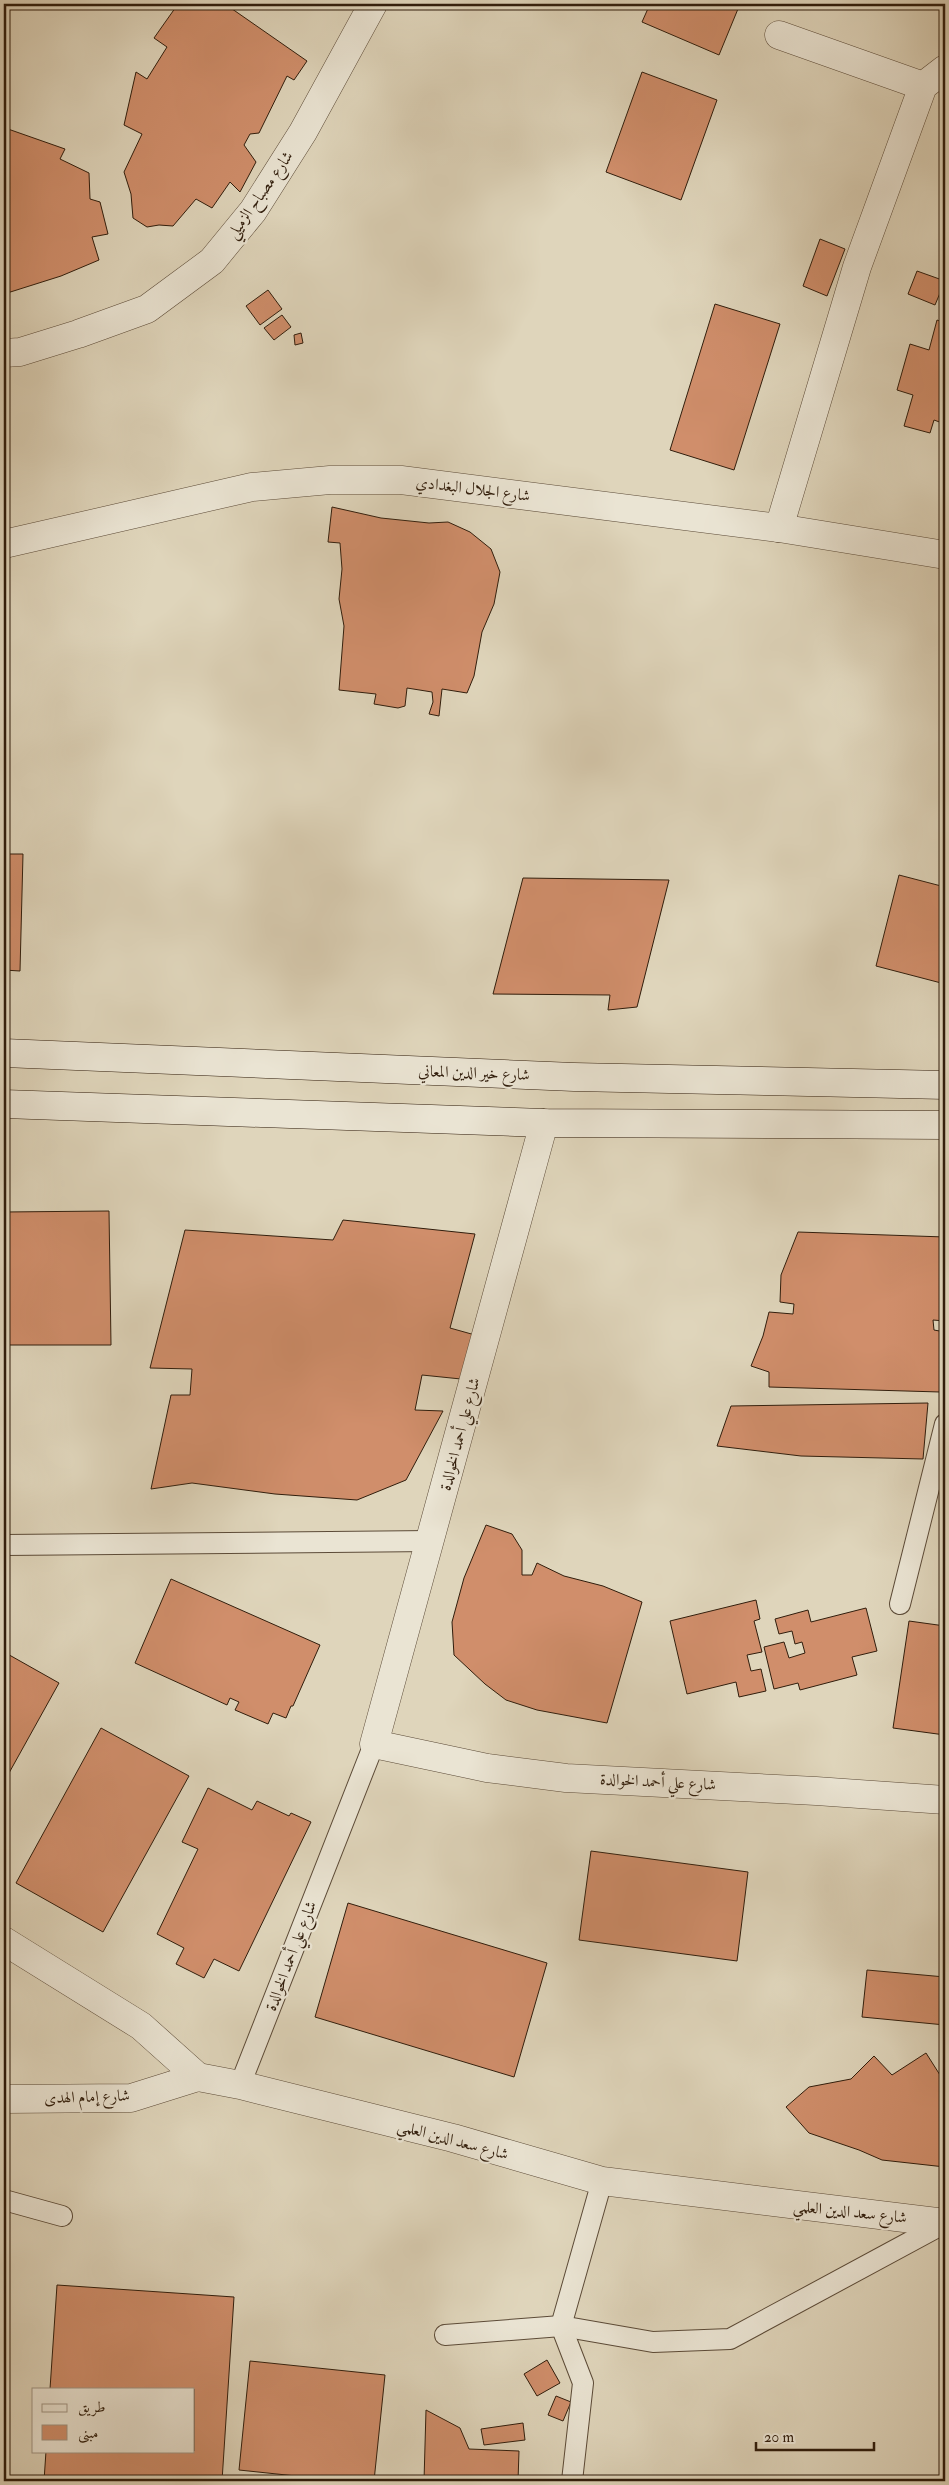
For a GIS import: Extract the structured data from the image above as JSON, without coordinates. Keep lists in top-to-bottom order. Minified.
{"streets":{"street":["شارع مصباح الزميلي","شارع الجلال البغدادي","شارع خير الدين المعاني","شارع علي أحمد الخوالدة","شارع إمام الهدى","شارع سعد الدين العلمي"]},"crossings":[["شارع علي أحمد الخوالدة","شارع سعد الدين العلمي"],["شارع إمام الهدى","شارع سعد الدين العلمي"]],"legend":["طريق","مبنى"],"scale_bar":"20 m"}
